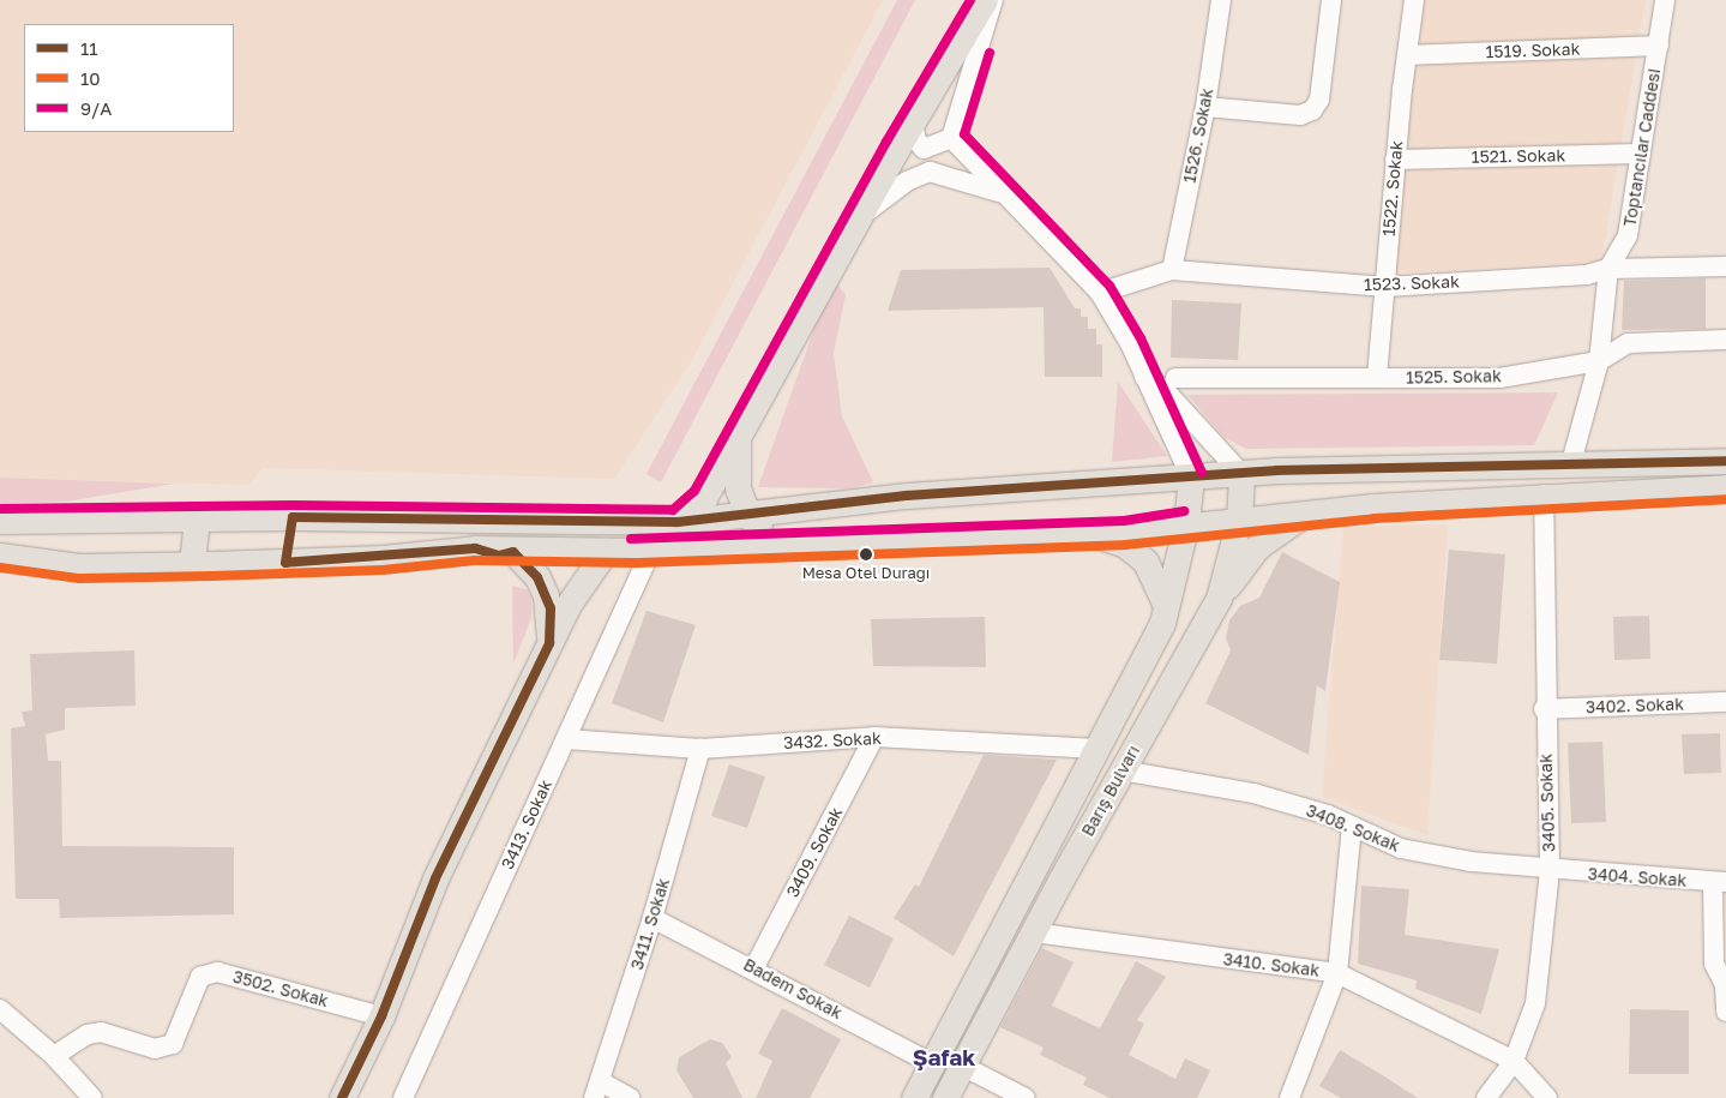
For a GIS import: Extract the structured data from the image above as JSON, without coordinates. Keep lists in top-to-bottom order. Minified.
{"streets":{"main road":["Barış Bulvarı"],"street":["1519. Sokak","1526. Sokak","Toptancılar Caddesi","1521. Sokak","1522. Sokak","1523. Sokak","1525. Sokak","3402. Sokak","3432. Sokak","3405. Sokak","3413. Sokak","3408. Sokak","3409. Sokak","3404. Sokak","3411. Sokak","3410. Sokak","3502. Sokak","Badem Sokak"]},"crossings":[["1519. Sokak","Toptancılar Caddesi"],["1519. Sokak","1522. Sokak"],["1526. Sokak","1523. Sokak"],["Toptancılar Caddesi","1521. Sokak"],["Toptancılar Caddesi","1523. Sokak"],["Toptancılar Caddesi","1525. Sokak"],["1521. Sokak","1522. Sokak"],["1522. Sokak","1523. Sokak"],["1522. Sokak","1525. Sokak"],["3402. Sokak","3405. Sokak"],["3432. Sokak","Barış Bulvarı"],["3432. Sokak","3413. Sokak"],["3432. Sokak","3409. Sokak"],["3432. Sokak","3411. Sokak"],["Barış Bulvarı","3408. Sokak"],["Barış Bulvarı","3410. Sokak"],["Barış Bulvarı","Badem Sokak"],["3405. Sokak","3408. Sokak"],["3405. Sokak","3404. Sokak"],["3405. Sokak","3410. Sokak"],["3408. Sokak","3404. Sokak"],["3409. Sokak","Badem Sokak"],["3411. Sokak","Badem Sokak"]],"districts":["Şafak"],"places":["Mesa Otel Durağı"],"lines":["transit line 9/A","transit line 11","transit line 10"],"legend":["11","10","9/A"]}
